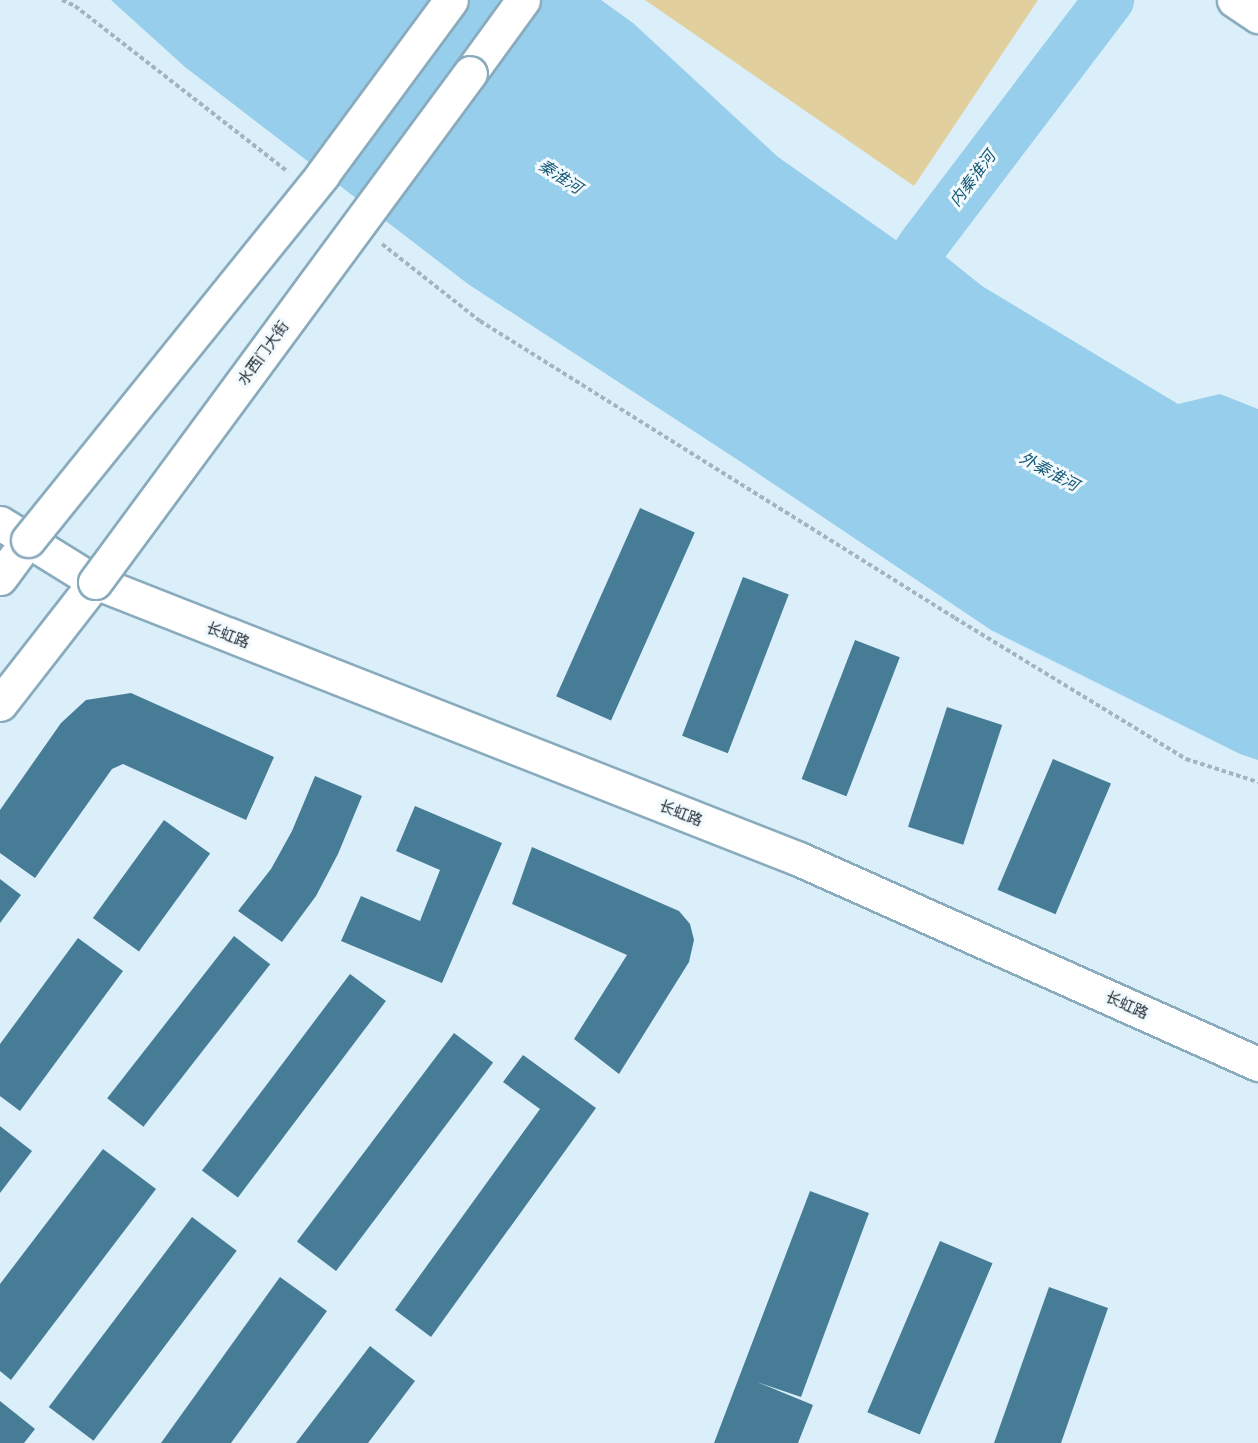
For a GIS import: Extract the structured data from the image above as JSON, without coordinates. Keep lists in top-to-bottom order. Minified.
{"streets":{"main road":["水西门大街","长虹路"]},"crossings":[["水西门大街","长虹路"]],"water":["秦淮河","内秦淮河","外秦淮河"]}
